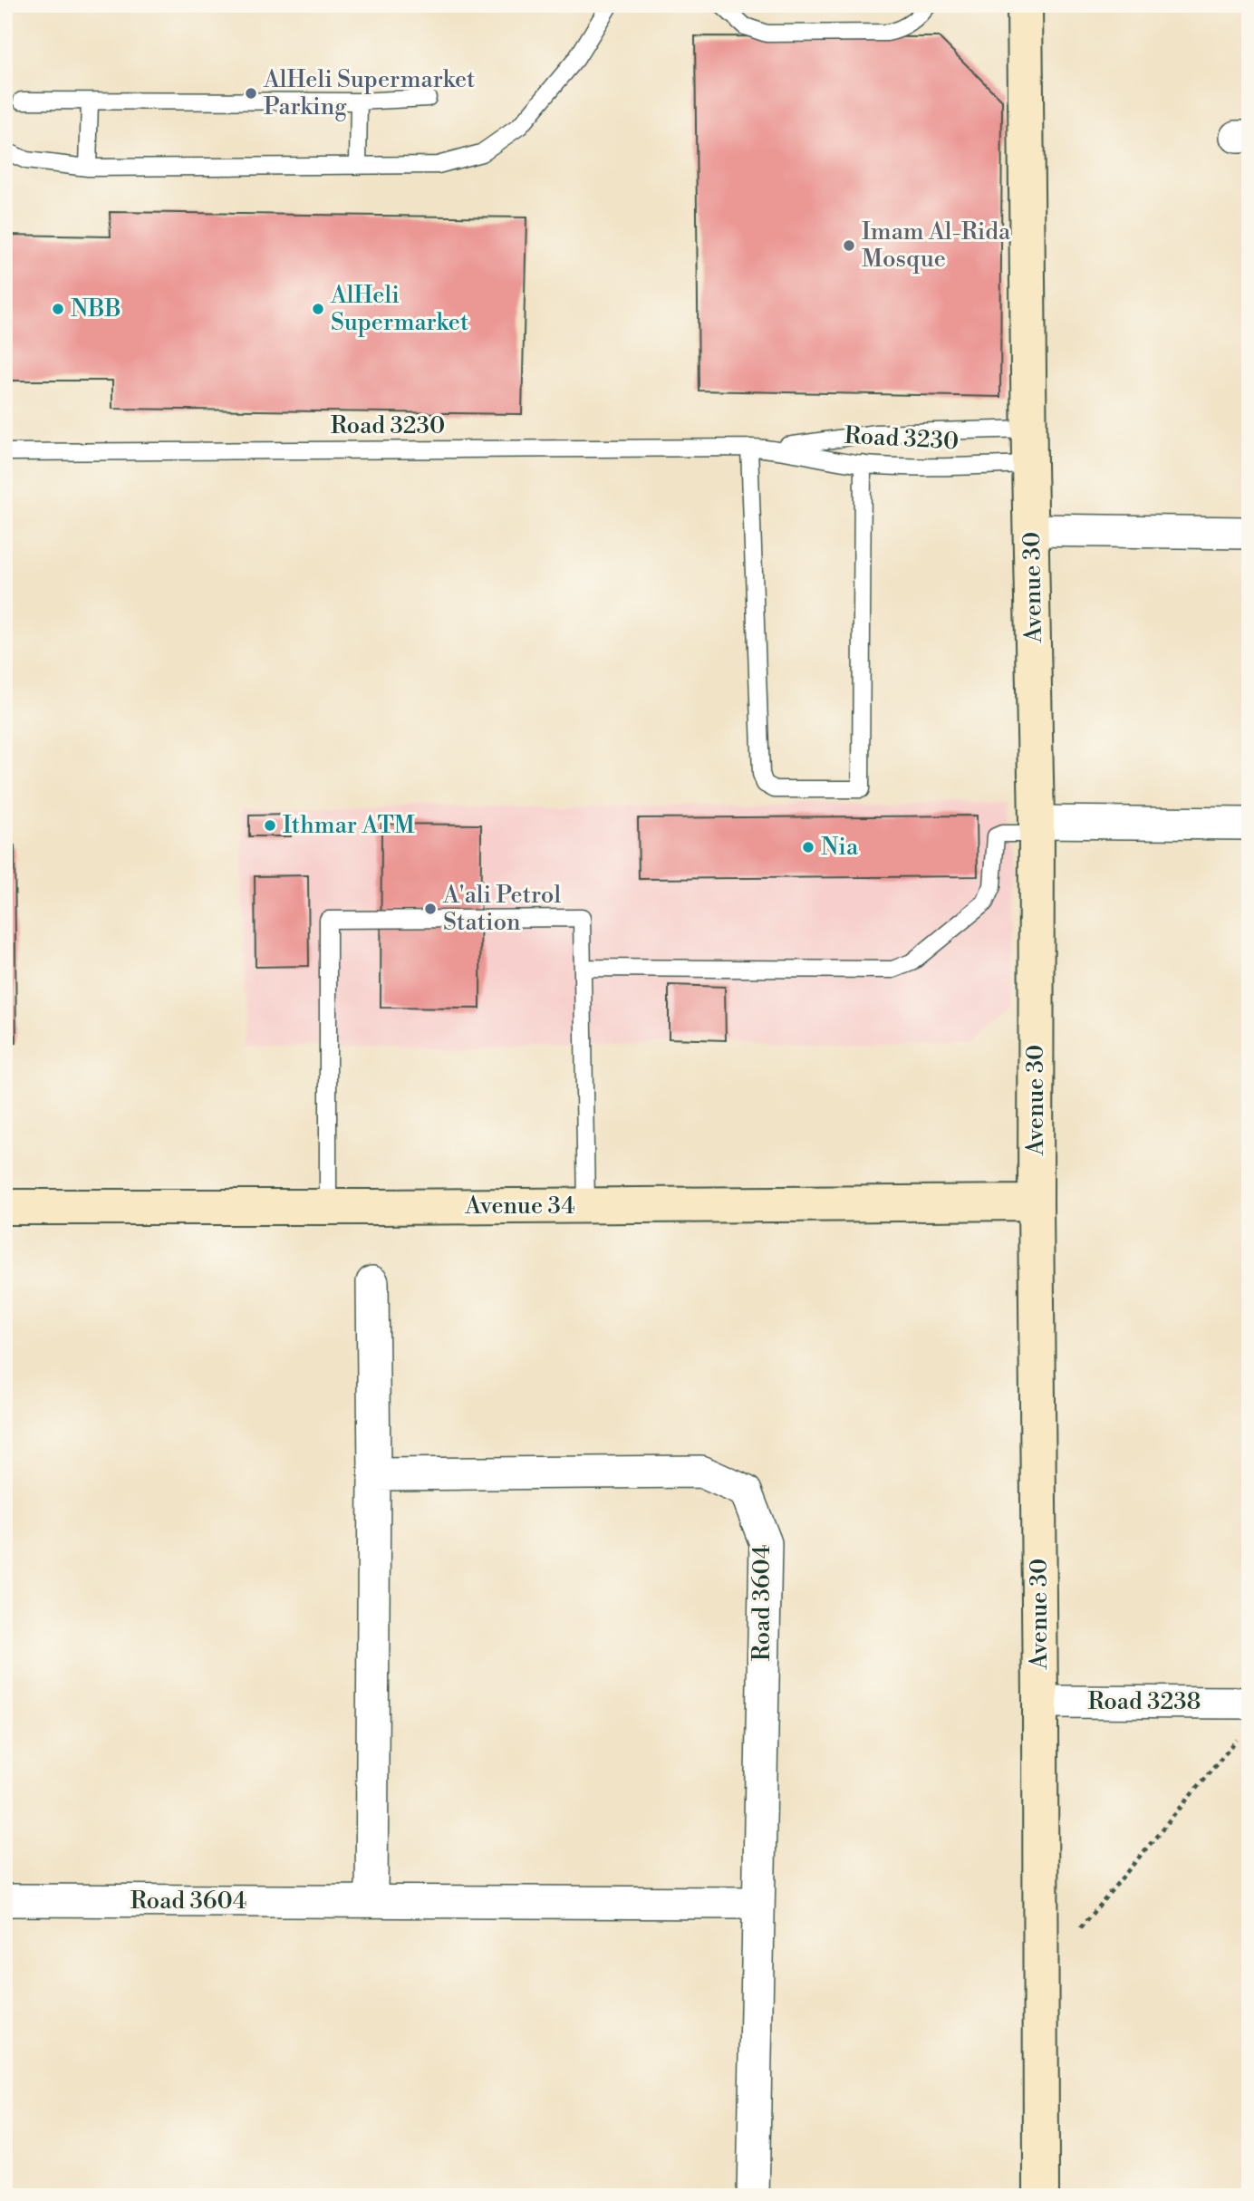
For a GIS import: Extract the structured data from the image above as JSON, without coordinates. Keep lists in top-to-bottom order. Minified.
{"streets":{"street":["Avenue 30","Avenue 34","Road 3604","Road 3238"],"lane":["Road 3230"]},"crossings":[["Road 3230","Avenue 30"],["Avenue 30","Avenue 34"],["Avenue 30","Road 3238"]],"places":["AlHeli Supermarket Parking","Imam Al-Rida Mosque","NBB","AlHeli Supermarket","Ithmar ATM","Nia","A'ali Petrol Station"]}
